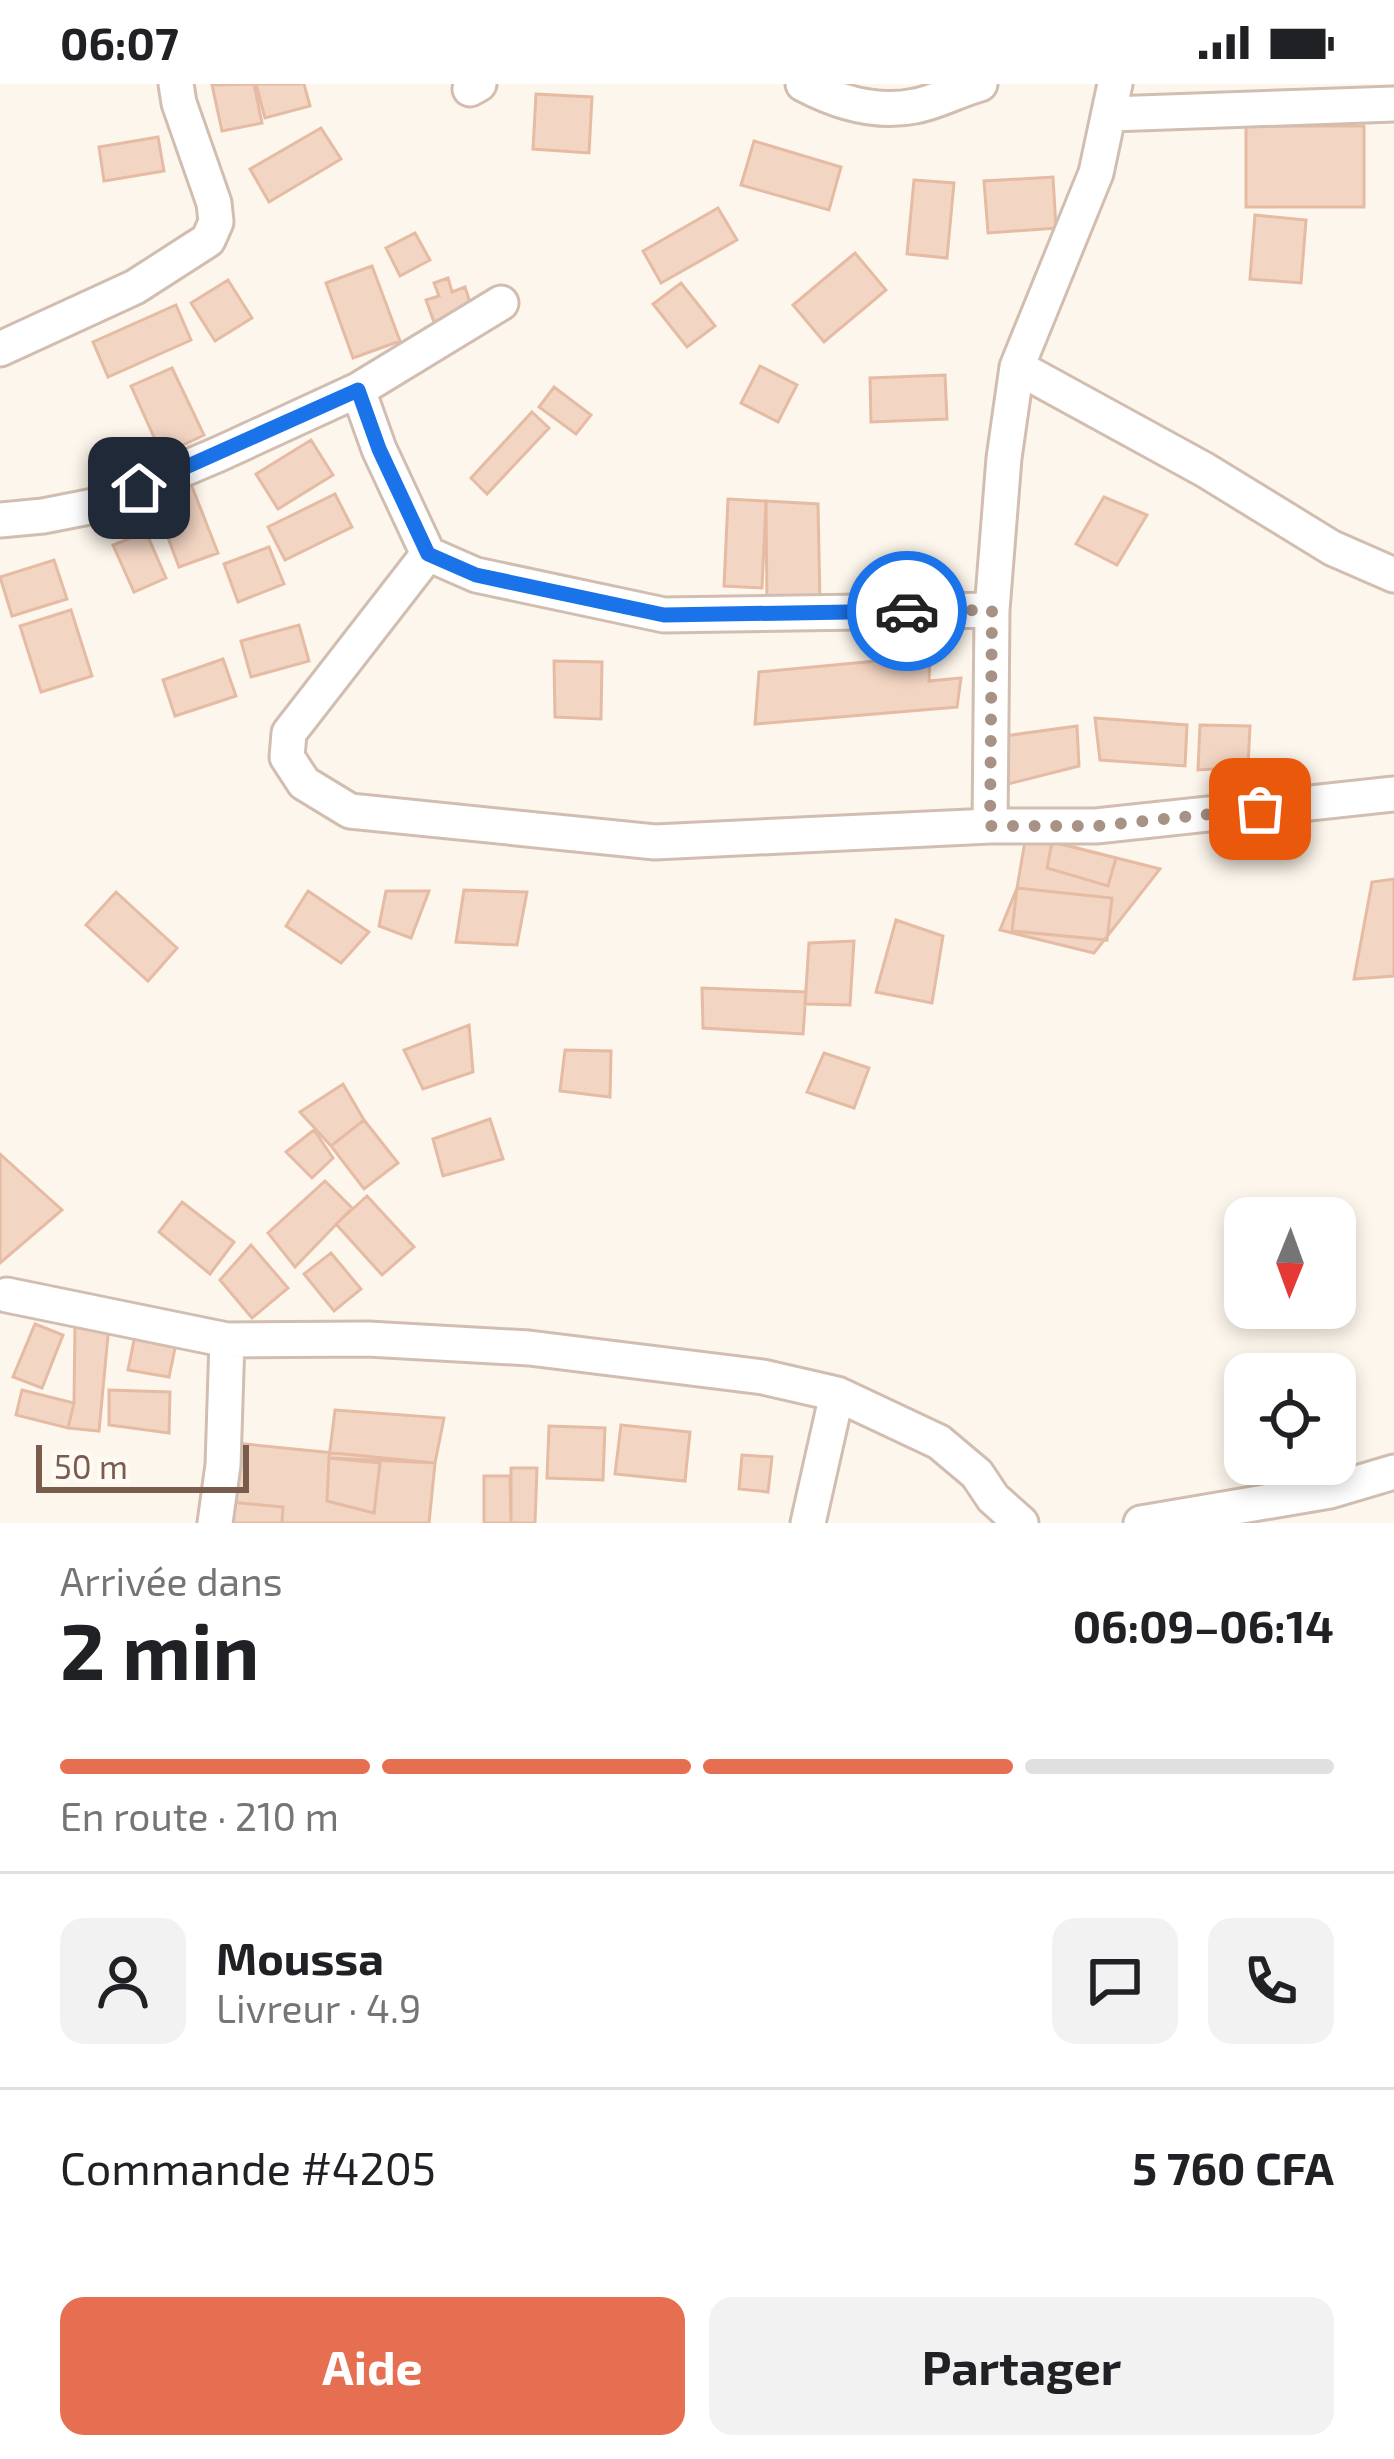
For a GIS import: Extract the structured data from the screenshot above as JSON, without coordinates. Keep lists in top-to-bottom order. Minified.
{"scale_bar":"50 m","north":"bottom","page":{"status":"06:07","scale":"50 m","heading":["2 min","Arrivée dans","06:09–06:14"],"panel":["Moussa","Livreur · 4.9","Commande #4205","5 760 CFA"],"bar":"En route · 210 m","buttons":["Aide","Partager"]}}
